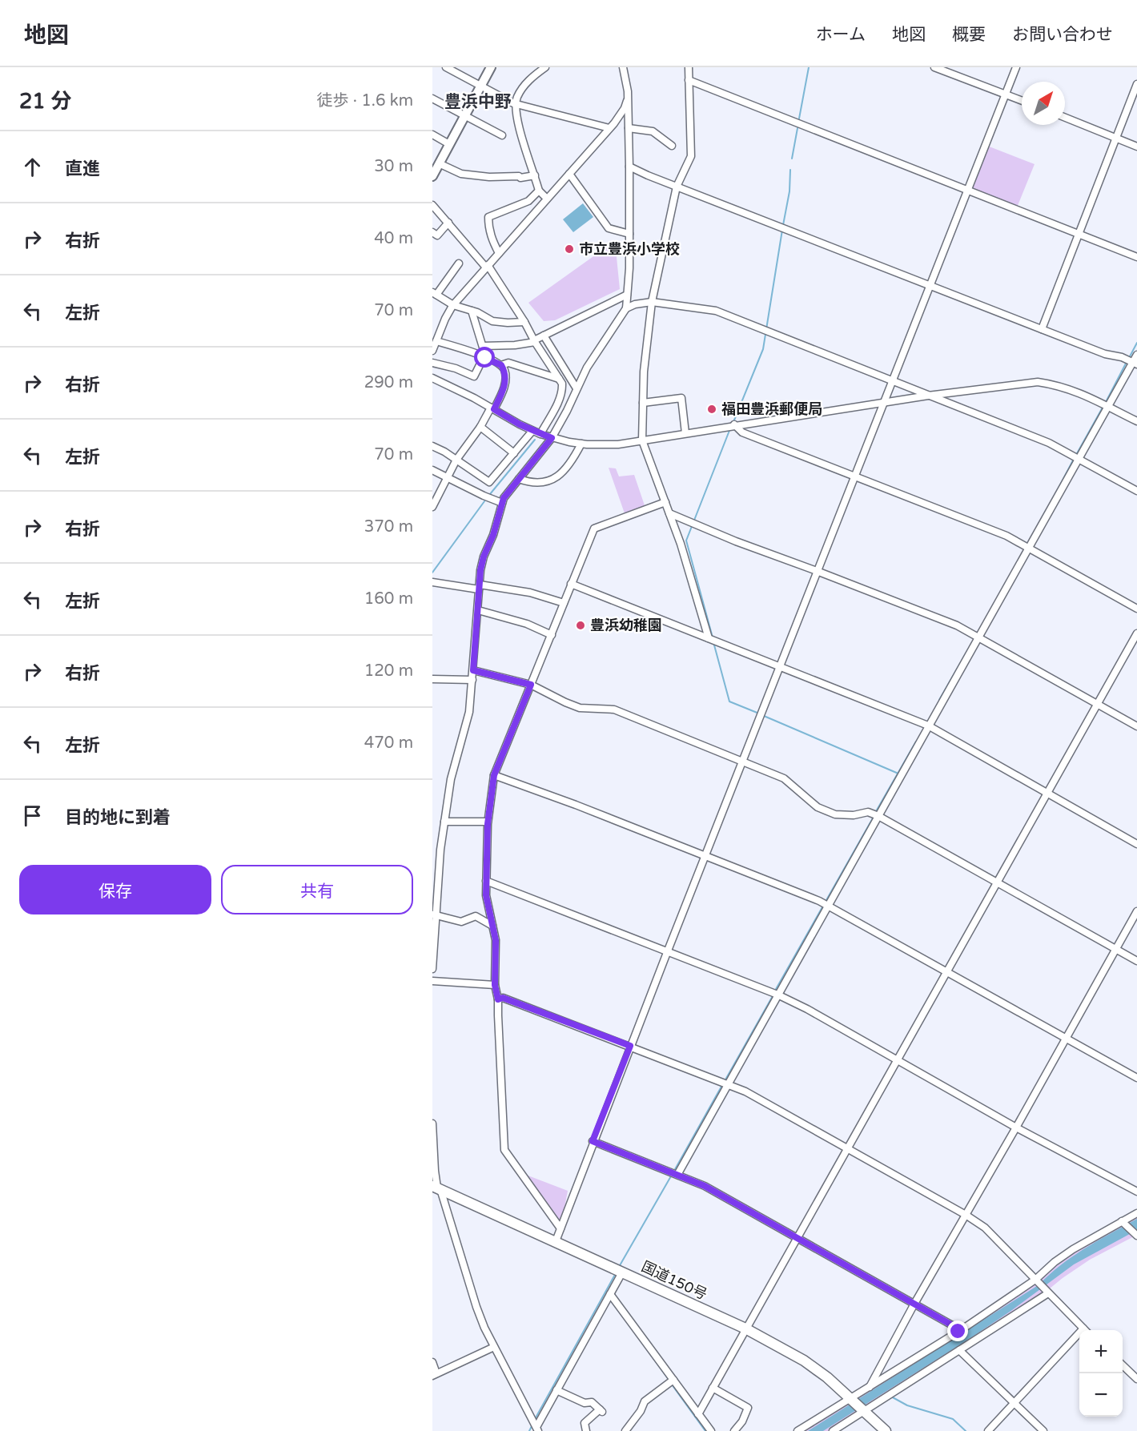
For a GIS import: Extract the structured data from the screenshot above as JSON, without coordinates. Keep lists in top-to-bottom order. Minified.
{"streets":{"highway":["国道150号"]},"districts":["豊浜中野"],"places":["市立豊浜小学校","福田豊浜郵便局","豊浜幼稚園"],"north":"top right","page":{"header":"地図","nav":["ホーム","地図","概要","お問い合わせ"],"heading":["21 分","徒歩 · 1.6 km"],"list":[["直進","30 m"],["右折","40 m"],["左折","70 m"],["右折","290 m"],["左折","70 m"],["右折","370 m"],["左折","160 m"],["右折","120 m"],["左折","470 m"],"目的地に到着"],"buttons":["保存","共有"],"map_buttons":["+","−"]}}
